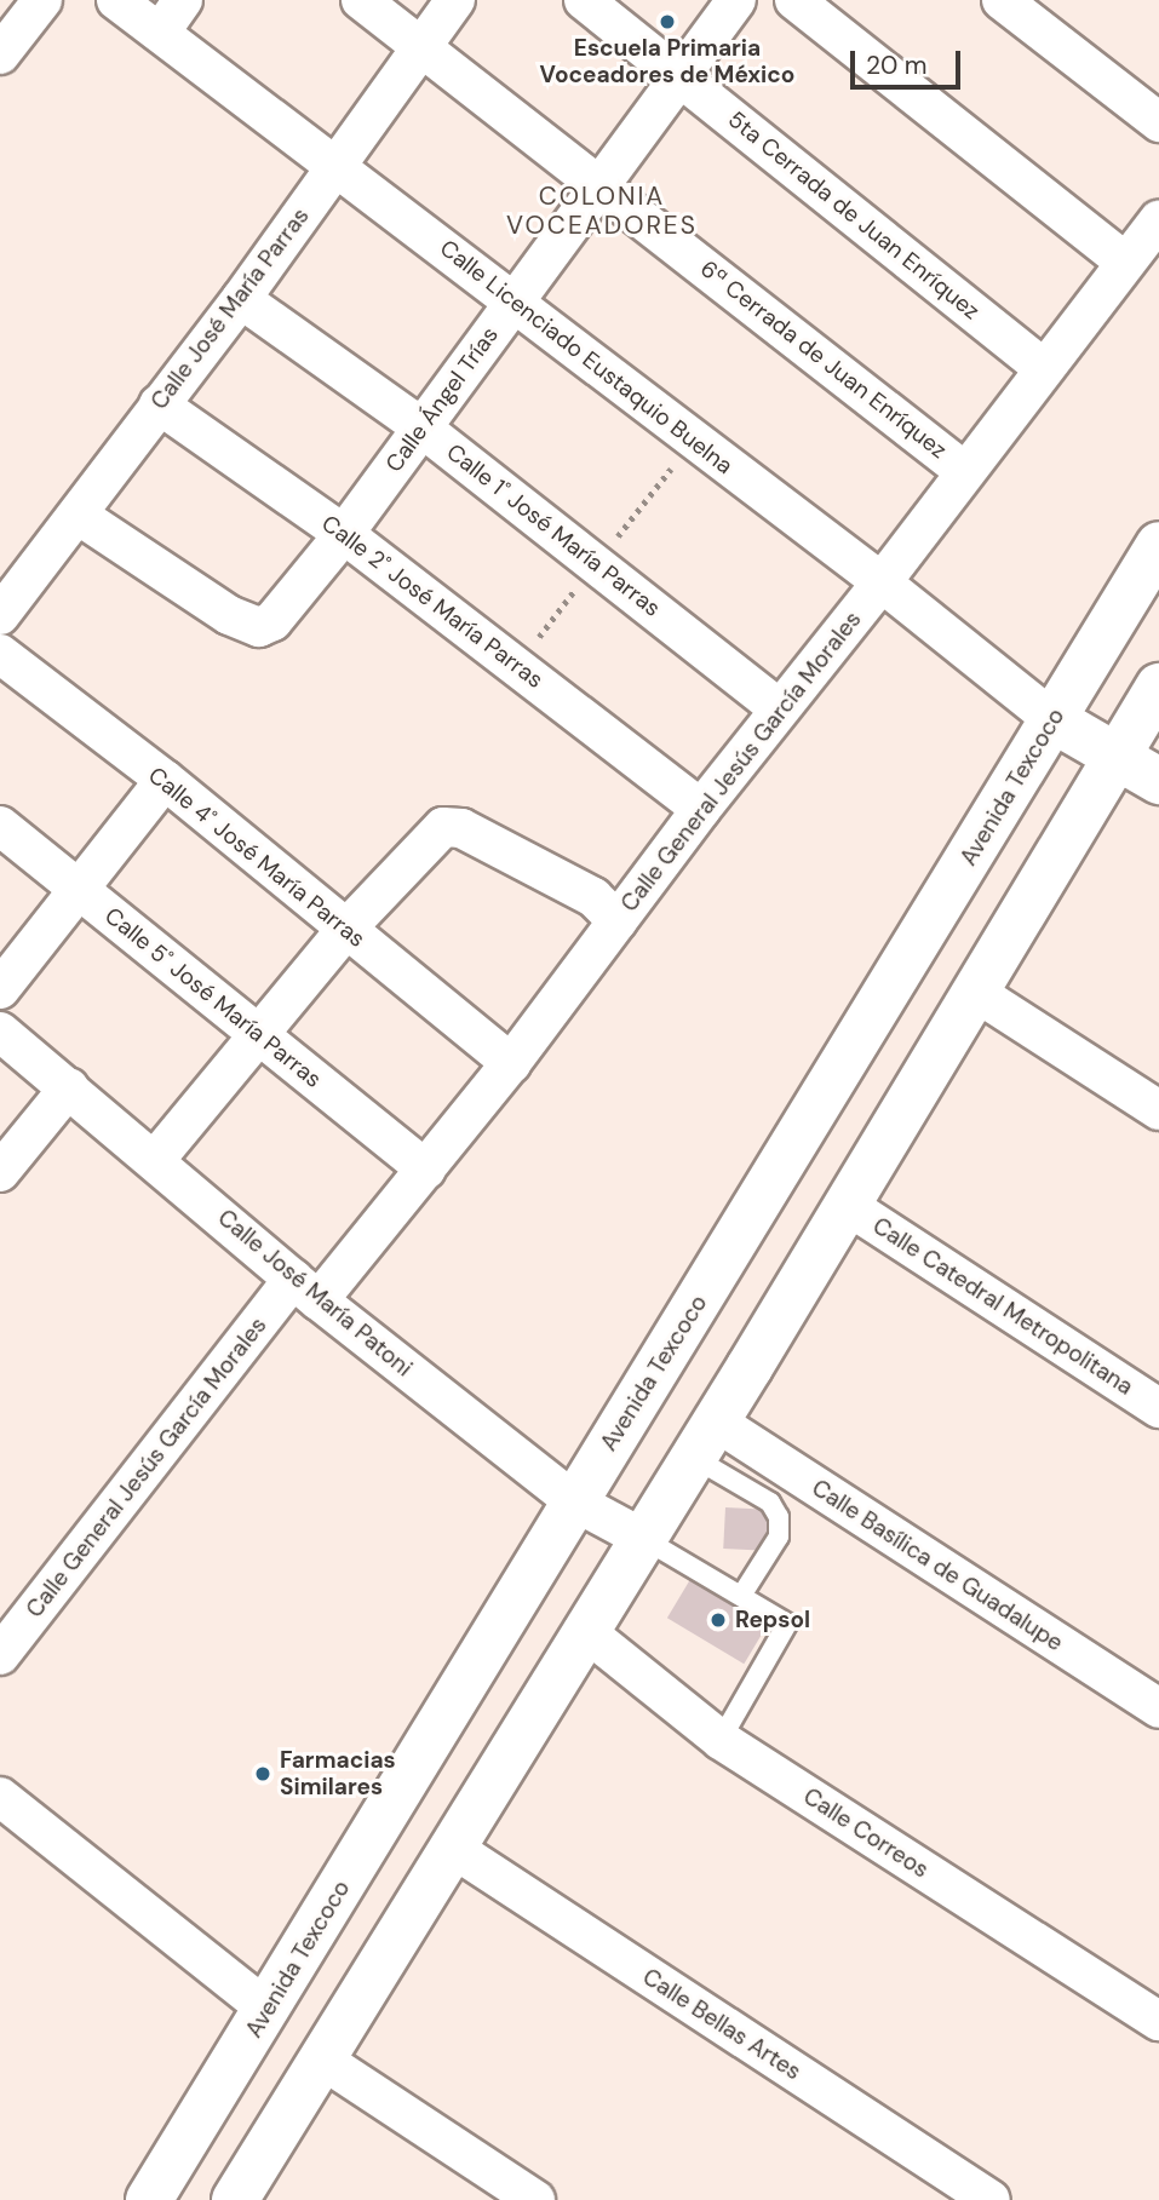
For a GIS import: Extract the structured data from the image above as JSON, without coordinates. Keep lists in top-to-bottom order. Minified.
{"streets":{"main road":["Avenida Texcoco"],"street":["5ta Cerrada de Juan Enríquez","Calle José María Parras","Calle Licenciado Eustaquio Buelna","6ª Cerrada de Juan Enríquez","Calle Ángel Trías","Calle 1˚ José María Parras","Calle 2˚ José María Parras","Calle General Jesús García Morales","Calle 4˚ José María Parras","Calle 5˚ José María Parras","Calle José María Patoni","Calle Catedral Metropolitana","Calle Basílica de Guadalupe","Calle Correos","Calle Bellas Artes"]},"crossings":[["5ta Cerrada de Juan Enríquez","Calle Ángel Trías"],["5ta Cerrada de Juan Enríquez","Calle General Jesús García Morales"],["Calle José María Parras","Calle Licenciado Eustaquio Buelna"],["Calle José María Parras","6ª Cerrada de Juan Enríquez"],["Calle José María Parras","Calle Ángel Trías"],["Calle José María Parras","Calle 1˚ José María Parras"],["Calle José María Parras","Calle 2˚ José María Parras"],["Calle Licenciado Eustaquio Buelna","Calle Ángel Trías"],["Calle Licenciado Eustaquio Buelna","Calle General Jesús García Morales"],["Calle Licenciado Eustaquio Buelna","Avenida Texcoco"],["6ª Cerrada de Juan Enríquez","Calle Ángel Trías"],["6ª Cerrada de Juan Enríquez","Calle General Jesús García Morales"],["Calle Ángel Trías","Calle 1˚ José María Parras"],["Calle Ángel Trías","Calle 2˚ José María Parras"],["Calle 1˚ José María Parras","Calle General Jesús García Morales"],["Calle 2˚ José María Parras","Calle General Jesús García Morales"],["Calle General Jesús García Morales","Calle 4˚ José María Parras"],["Calle General Jesús García Morales","Calle 5˚ José María Parras"],["Calle General Jesús García Morales","Calle José María Patoni"],["Avenida Texcoco","Calle José María Patoni"]],"districts":["COLONIA VOCEADORES"],"places":["Escuela Primaria Voceadores de México","Repsol","Farmacias Similares"],"scale_bar":"20 m"}
